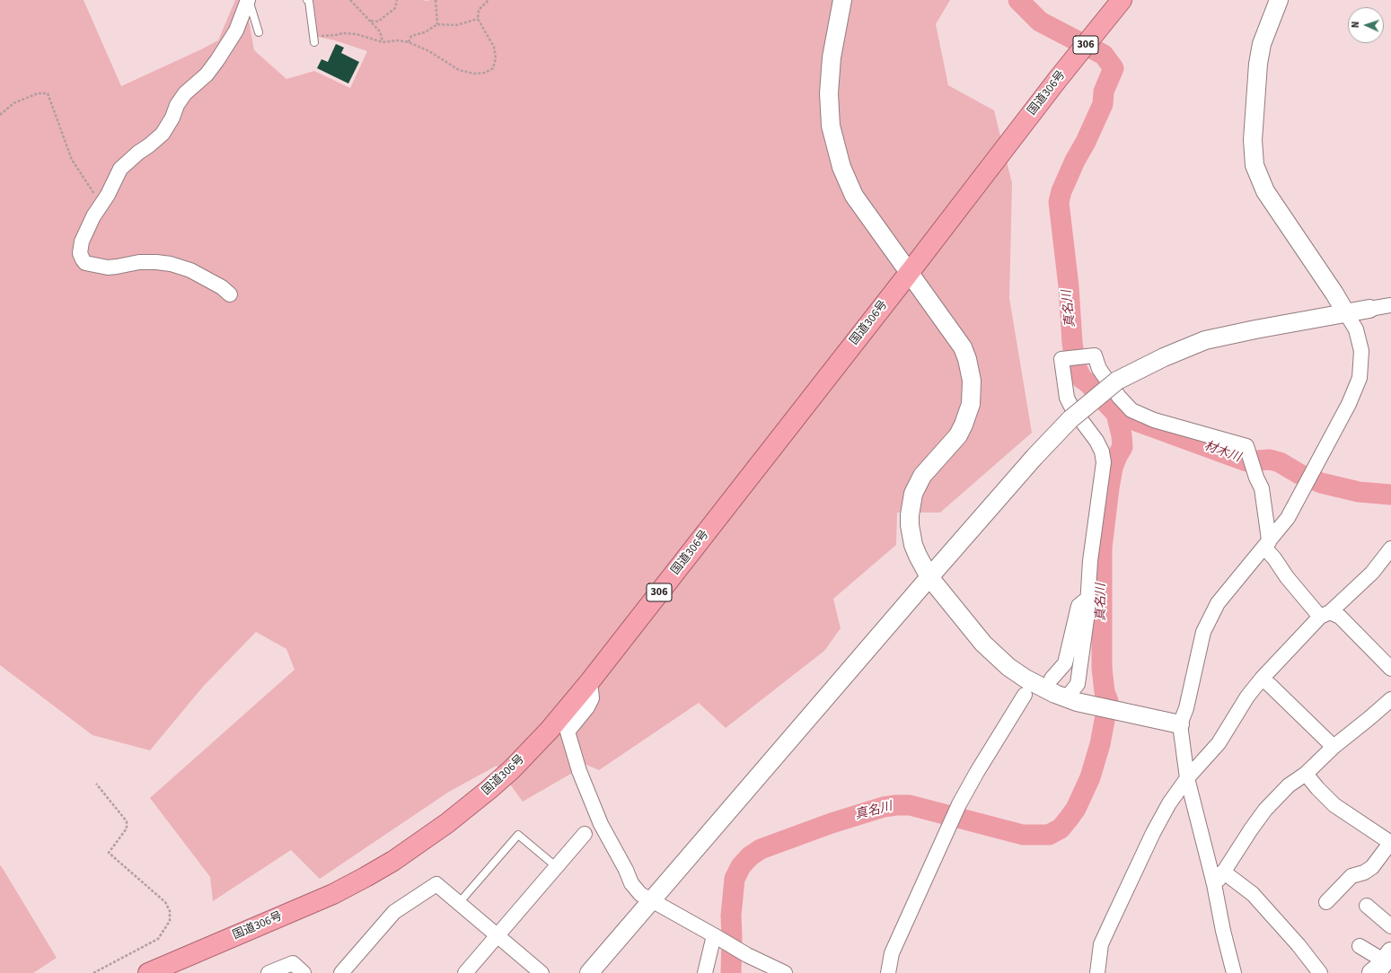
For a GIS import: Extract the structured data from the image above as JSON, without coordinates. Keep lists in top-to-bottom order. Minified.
{"streets":{"highway":["306","国道306号"]},"water":["真名川","材木川"],"north":"left"}
